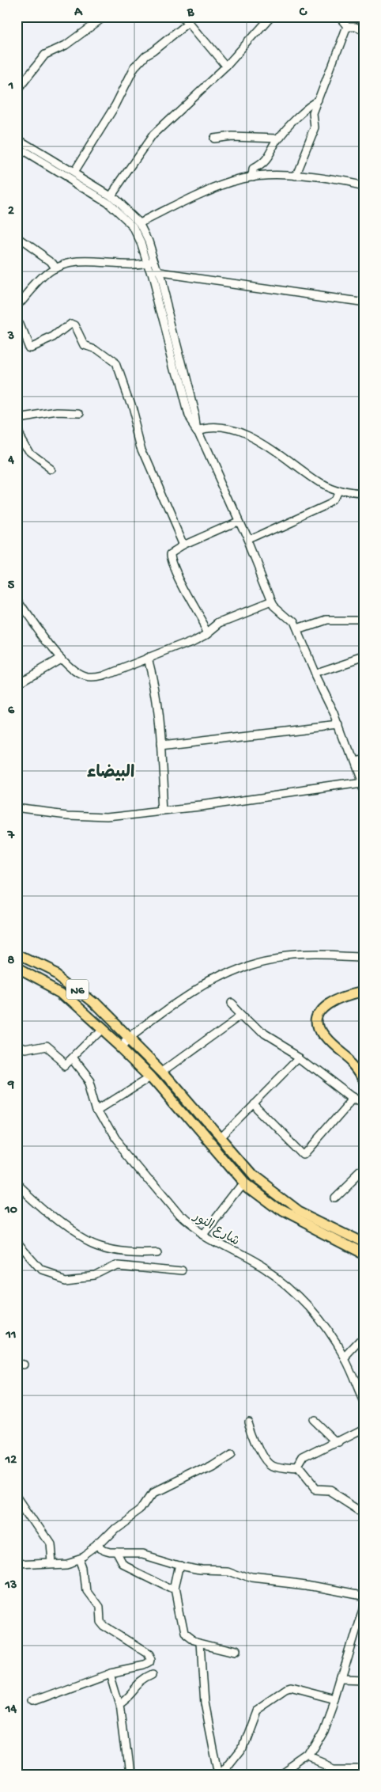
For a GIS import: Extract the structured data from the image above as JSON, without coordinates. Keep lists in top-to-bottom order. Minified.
{"streets":{"main road":["N6"],"street":["شارع النور"]},"districts":["البيضاء"],"grid":{"columns":["A","B","C"],"rows":["1","2","3","4","5","6","7","8","9","10","11","12","13","14"]}}
